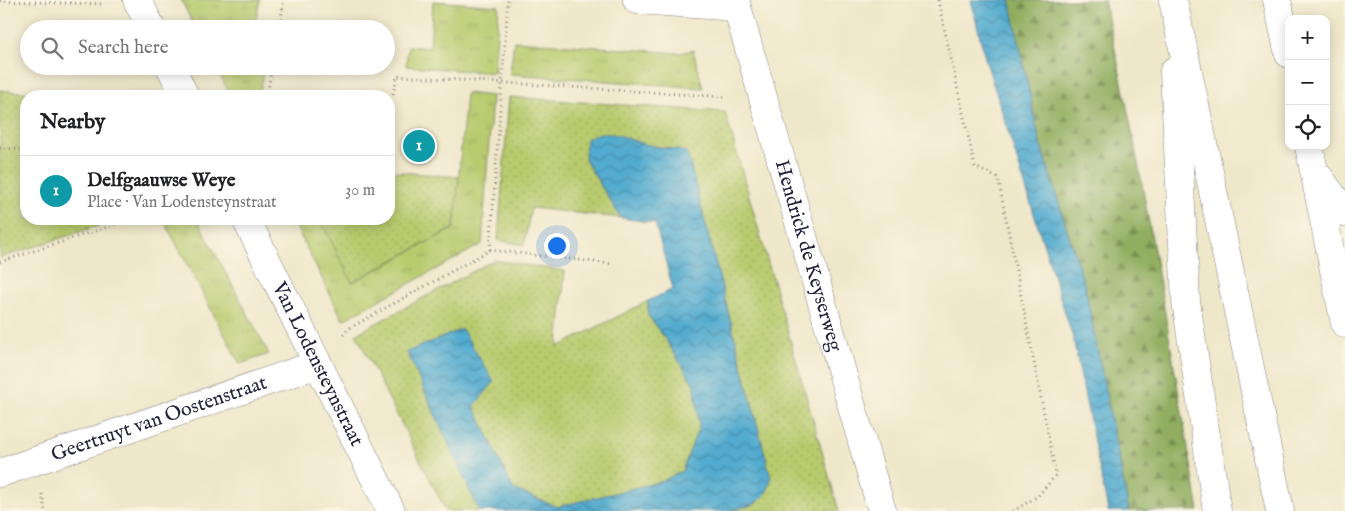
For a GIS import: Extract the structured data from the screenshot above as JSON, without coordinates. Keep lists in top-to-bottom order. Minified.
{"streets":{"main road":["Hendrick de Keyserweg","Van Lodensteynstraat","Geertruyt van Oostenstraat"]},"crossings":[["Van Lodensteynstraat","Geertruyt van Oostenstraat"]],"page":{"map_buttons":["+","−"],"search":"Search here","heading":"Nearby","pins":"1","list":[{"mark":"1","name":"Delfgaauwse Weye","note":"Place · Van Lodensteynstraat","value":"30 m"}]}}
